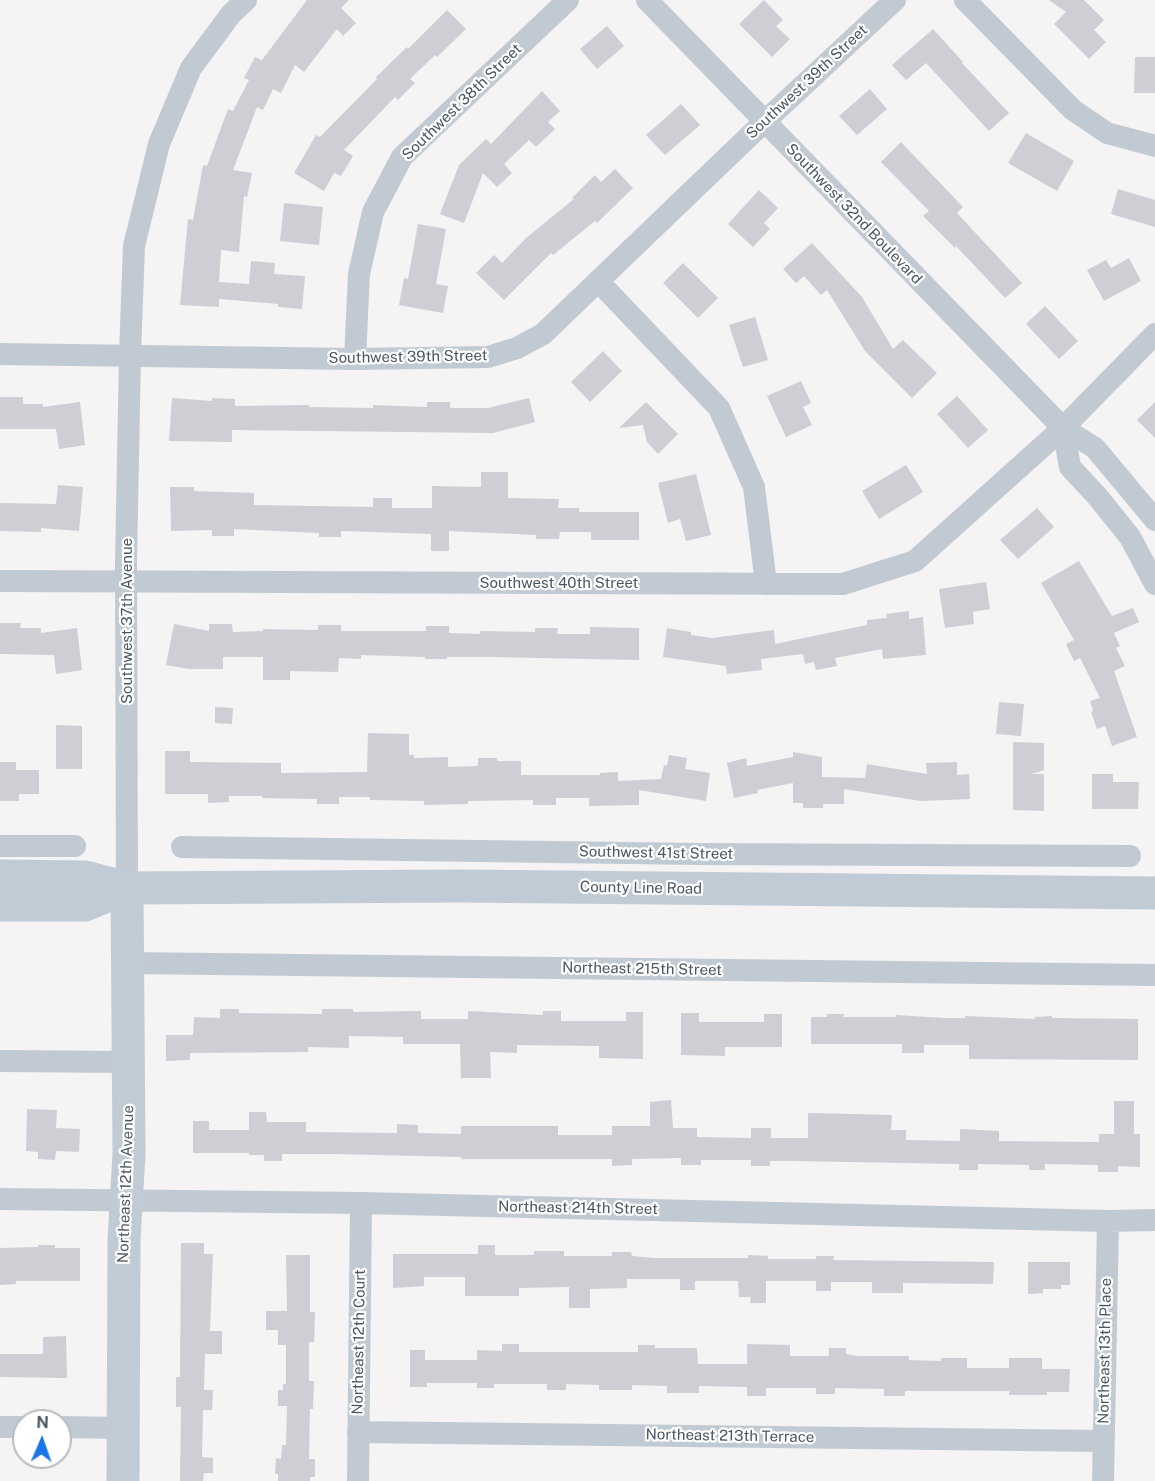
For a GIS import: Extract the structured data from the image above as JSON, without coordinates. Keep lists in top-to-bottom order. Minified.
{"streets":{"street":["Southwest 39th Street","Southwest 38th Street","Southwest 32nd Boulevard","Southwest 40th Street","Southwest 37th Avenue","Southwest 41st Street","County Line Road","Northeast 215th Street","Northeast 12th Avenue","Northeast 214th Street","Northeast 12th Court","Northeast 13th Place","Northeast 213th Terrace"]},"crossings":[["Southwest 39th Street","Southwest 38th Street"],["Southwest 39th Street","Southwest 32nd Boulevard"],["Southwest 39th Street","Southwest 37th Avenue"],["Southwest 32nd Boulevard","Southwest 40th Street"],["Southwest 40th Street","Southwest 37th Avenue"],["Southwest 37th Avenue","County Line Road"],["Southwest 37th Avenue","Northeast 12th Avenue"],["County Line Road","Northeast 12th Avenue"],["Northeast 215th Street","Northeast 12th Avenue"],["Northeast 12th Avenue","Northeast 214th Street"],["Northeast 214th Street","Northeast 12th Court"],["Northeast 214th Street","Northeast 13th Place"],["Northeast 12th Court","Northeast 213th Terrace"],["Northeast 13th Place","Northeast 213th Terrace"]],"north":"top"}
